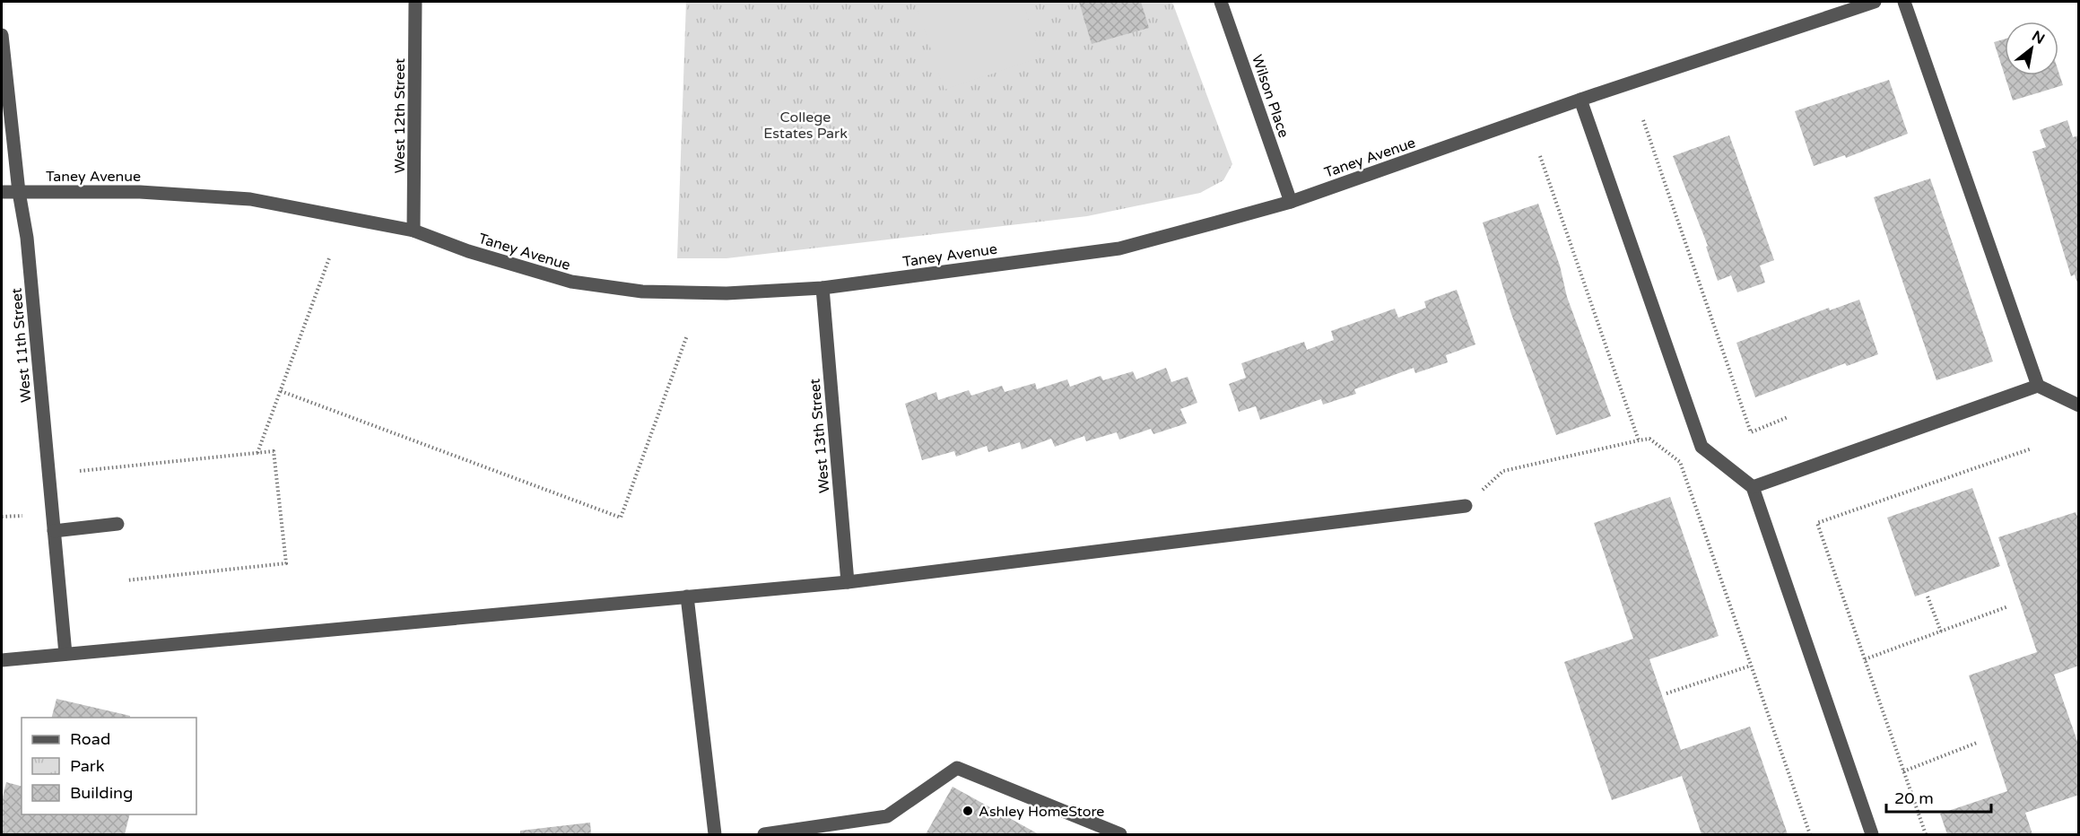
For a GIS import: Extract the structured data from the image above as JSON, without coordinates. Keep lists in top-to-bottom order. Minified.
{"streets":{"street":["Wilson Place","West 12th Street","Taney Avenue","West 11th Street","West 13th Street"]},"crossings":[["Wilson Place","Taney Avenue"],["West 12th Street","Taney Avenue"],["Taney Avenue","West 11th Street"],["Taney Avenue","West 13th Street"]],"parks":["College Estates Park"],"places":["Ashley HomeStore"],"legend":["Road","Park","Building"],"scale_bar":"20 m","north":"top right"}
